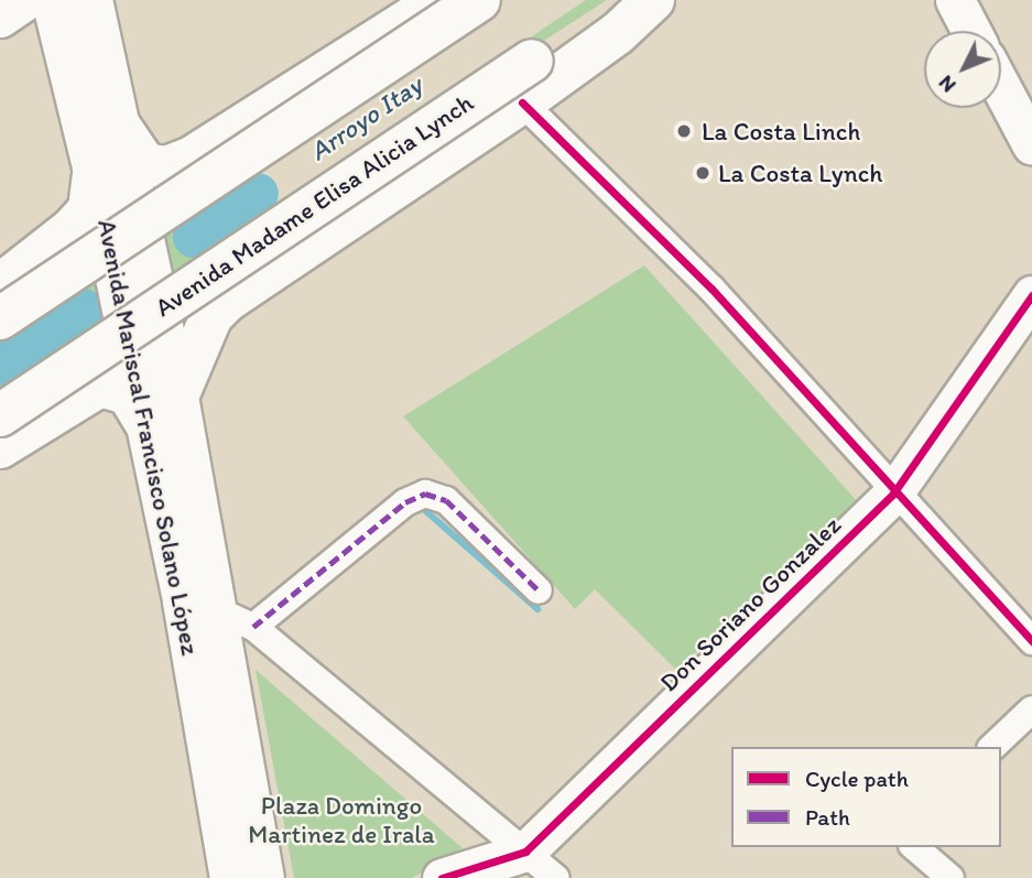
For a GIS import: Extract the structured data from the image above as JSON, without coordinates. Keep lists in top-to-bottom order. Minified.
{"streets":{"highway":["Avenida Madame Elisa Alicia Lynch","Avenida Mariscal Francisco Solano López"],"street":["Don Soriano Gonzalez"]},"water":["Arroyo Itay"],"parks":["Plaza Domingo Martinez de Irala"],"places":["La Costa Linch","La Costa Lynch"],"legend":["Cycle path","Path"],"north":"bottom left"}
